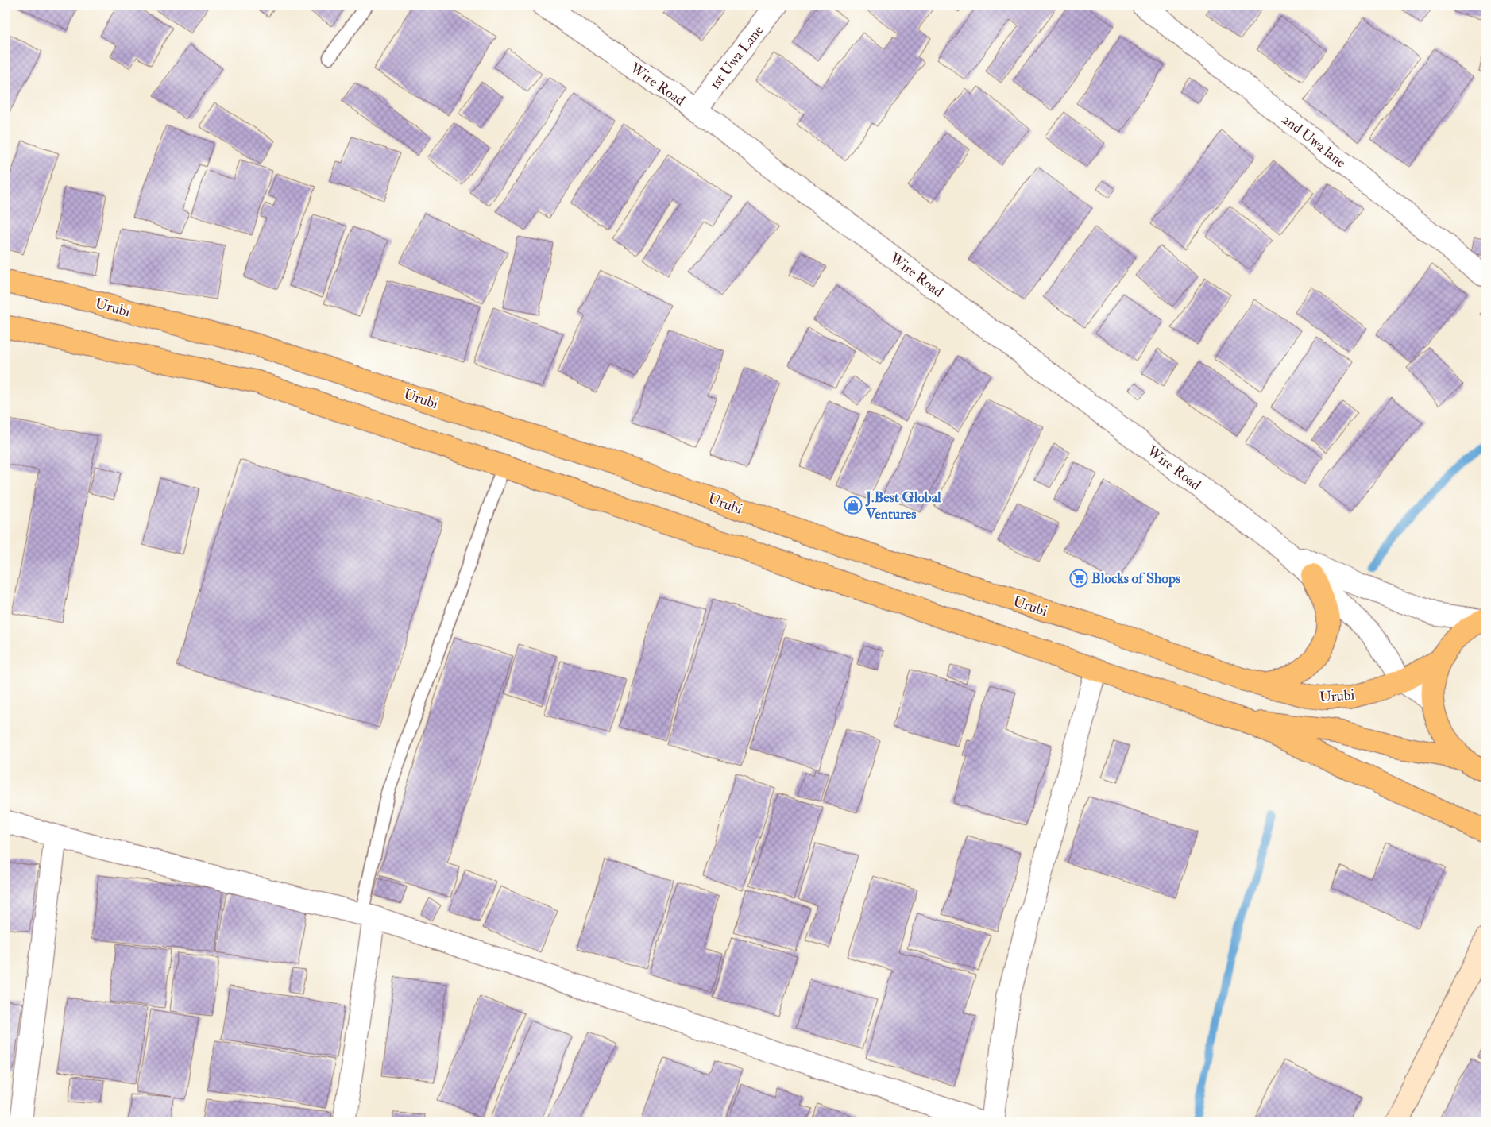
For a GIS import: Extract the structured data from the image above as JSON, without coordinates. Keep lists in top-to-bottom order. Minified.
{"streets":{"highway":["Urubi"],"street":["1st Uwa Lane","Wire Road","2nd Uwa lane"]},"crossings":[["1st Uwa Lane","Wire Road"],["Wire Road","Urubi"]],"places":{"shop":["J.Best Global Ventures"],"supermarket":["Blocks of Shops"]}}
